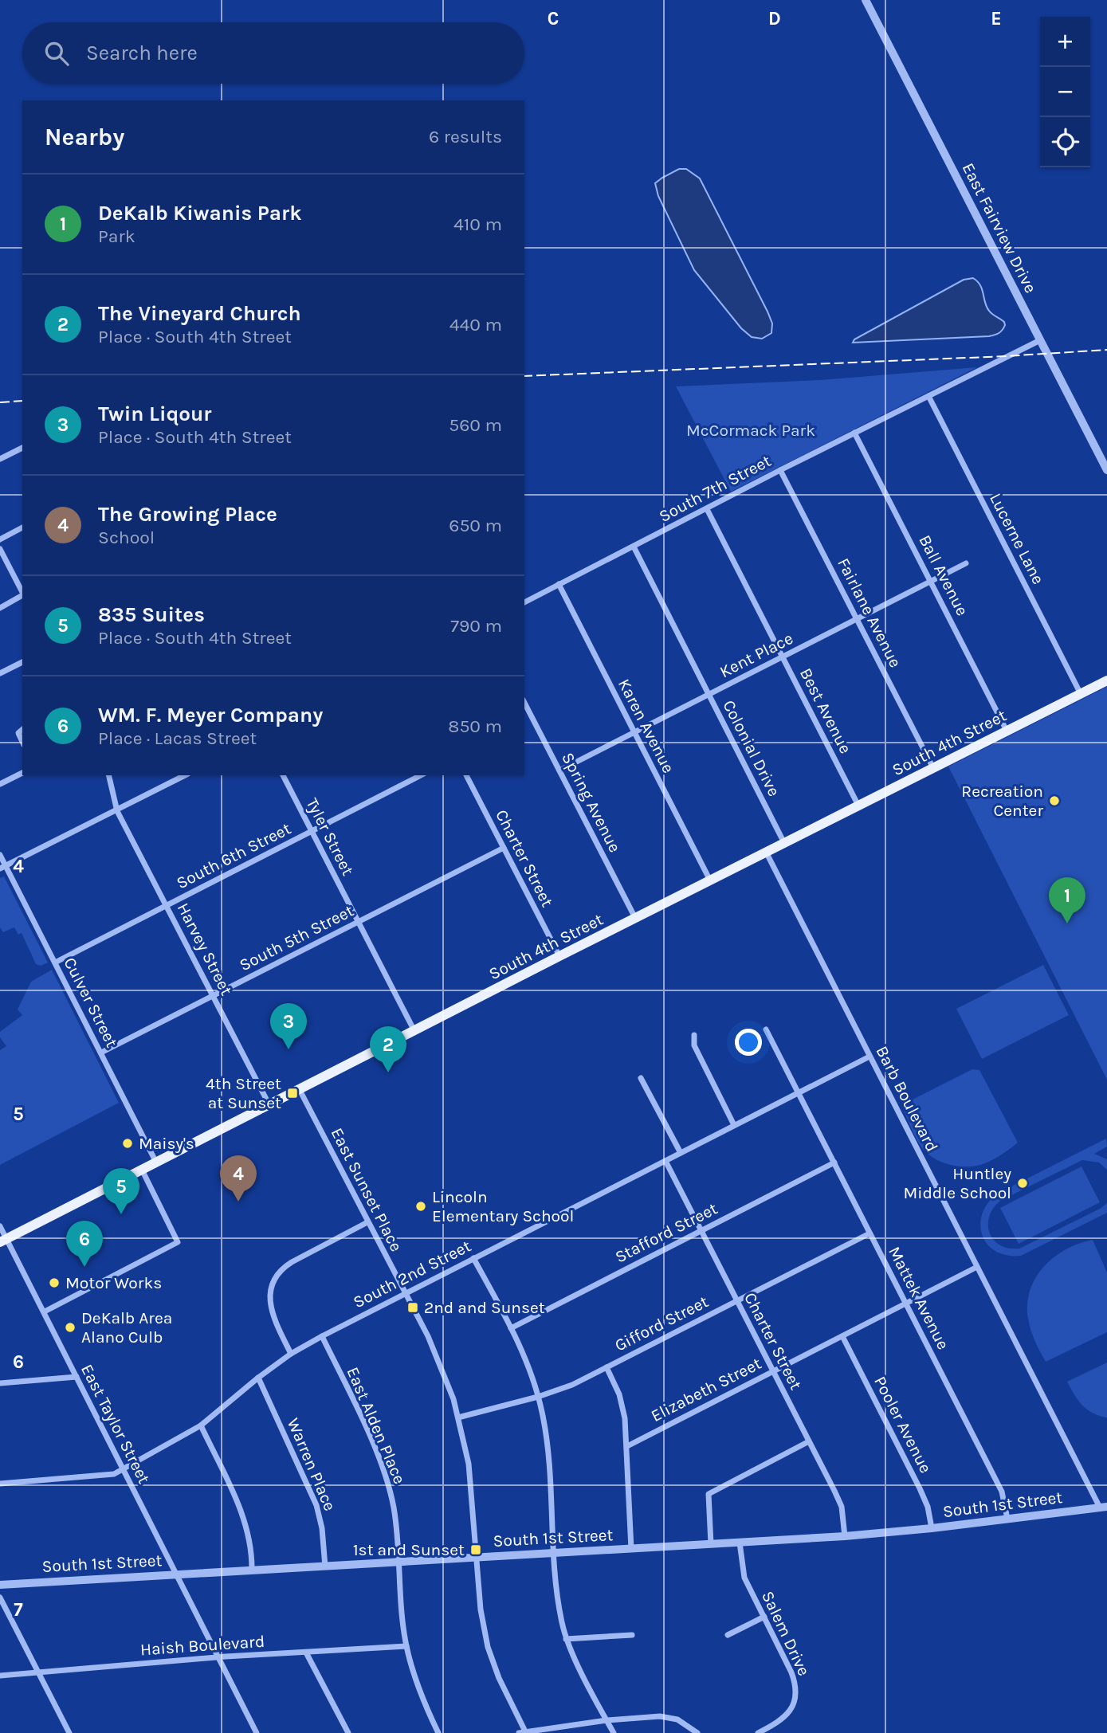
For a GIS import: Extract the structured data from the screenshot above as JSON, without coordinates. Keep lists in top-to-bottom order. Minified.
{"streets":{"main road":["South 4th Street"],"street":["East Fairview Drive","South 7th Street","Lucerne Lane","Ball Avenue","Fairlane Avenue","Kent Place","Best Avenue","Karen Avenue","Colonial Drive","Spring Avenue","Tyler Street","South 6th Street","Charter Street","South 5th Street","Harvey Street","Culver Street","Barb Boulevard","East Sunset Place","Stafford Street","South 2nd Street","Mattek Avenue","Gifford Street","Elizabeth Street","East Taylor Street","Pooler Avenue","East Alden Place","Warren Place","South 1st Street","Salem Drive","Haish Boulevard"]},"crossings":[["East Fairview Drive","South 7th Street"],["South 7th Street","Lucerne Lane"],["South 7th Street","Ball Avenue"],["South 7th Street","Fairlane Avenue"],["South 7th Street","Best Avenue"],["South 7th Street","Karen Avenue"],["South 7th Street","Colonial Drive"],["Lucerne Lane","South 4th Street"],["Ball Avenue","Kent Place"],["Ball Avenue","South 4th Street"],["Fairlane Avenue","Kent Place"],["Fairlane Avenue","South 4th Street"],["Kent Place","Best Avenue"],["Kent Place","Karen Avenue"],["Kent Place","Colonial Drive"],["Kent Place","Spring Avenue"],["Best Avenue","South 4th Street"],["Karen Avenue","South 4th Street"],["South 4th Street","Colonial Drive"],["South 4th Street","Spring Avenue"],["South 4th Street","Tyler Street"],["South 4th Street","Charter Street"],["South 4th Street","Harvey Street"],["South 4th Street","Culver Street"],["South 4th Street","Barb Boulevard"],["South 4th Street","East Sunset Place"],["South 4th Street","East Taylor Street"],["Tyler Street","South 6th Street"],["Tyler Street","South 5th Street"],["South 6th Street","Harvey Street"],["South 6th Street","Culver Street"],["Charter Street","South 5th Street"],["Charter Street","Stafford Street"],["Charter Street","South 2nd Street"],["Charter Street","Gifford Street"],["Charter Street","Elizabeth Street"],["Charter Street","South 1st Street"],["South 5th Street","Harvey Street"],["South 5th Street","Culver Street"],["Barb Boulevard","South 2nd Street"],["Barb Boulevard","Elizabeth Street"],["Barb Boulevard","South 1st Street"],["East Sunset Place","South 2nd Street"],["East Sunset Place","Gifford Street"],["East Sunset Place","South 1st Street"],["Stafford Street","Mattek Avenue"],["South 2nd Street","Mattek Avenue"],["South 2nd Street","East Taylor Street"],["South 2nd Street","East Alden Place"],["South 2nd Street","Warren Place"],["Mattek Avenue","Gifford Street"],["Mattek Avenue","Elizabeth Street"],["Mattek Avenue","South 1st Street"],["Elizabeth Street","Pooler Avenue"],["East Taylor Street","South 1st Street"],["East Taylor Street","Haish Boulevard"],["Pooler Avenue","South 1st Street"],["East Alden Place","South 1st Street"],["East Alden Place","Haish Boulevard"],["Warren Place","South 1st Street"],["South 1st Street","Salem Drive"]],"parks":["McCormack Park"],"places":{"other":["Recreation Center","Maisy's","Huntley Middle School","Lincoln Elementary School","Motor Works","DeKalb Area Alano Culb"],"transit":["4th Street at Sunset","2nd and Sunset","1st and Sunset"]},"page":{"map_buttons":["+","−"],"search":"Search here","heading":["Nearby","6 results"],"list":[{"mark":"1","name":"DeKalb Kiwanis Park","note":"Park","value":"410 m"},{"mark":"2","name":"The Vineyard Church","note":"Place · South 4th Street","value":"440 m"},{"mark":"3","name":"Twin Liqour","note":"Place · South 4th Street","value":"560 m"},{"mark":"4","name":"The Growing Place","note":"School","value":"650 m"},{"mark":"5","name":"835 Suites","note":"Place · South 4th Street","value":"790 m"},{"mark":"6","name":"WM. F. Meyer Company","note":"Place · Lacas Street","value":"850 m"}],"pins":["1","3","2","4","5","6"]},"grid":{"columns":["C","D","E"],"rows":["4","5","6","7"]}}
